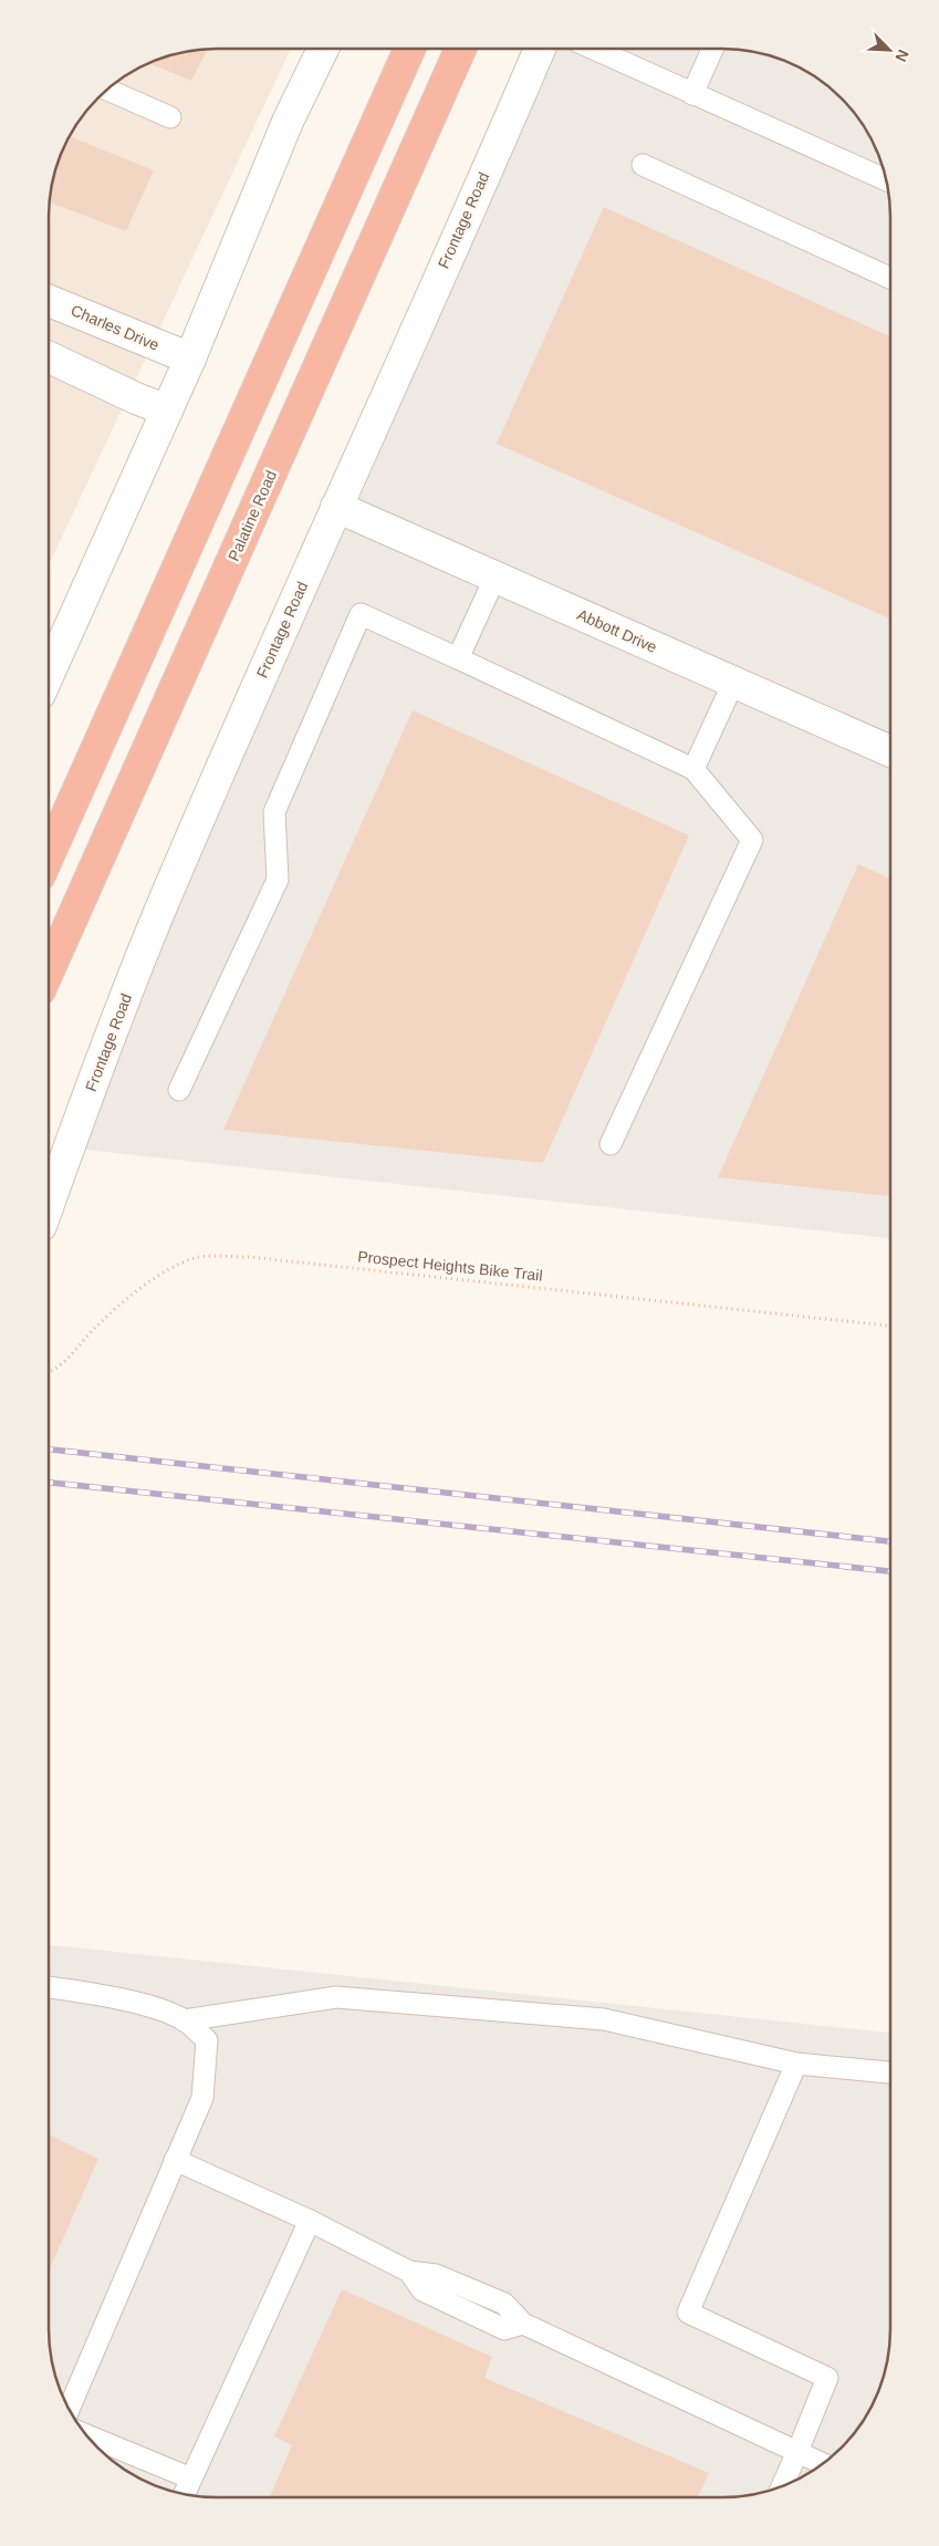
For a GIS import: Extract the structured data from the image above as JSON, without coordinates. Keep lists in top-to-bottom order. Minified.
{"streets":{"highway":["Palatine Road"],"street":["Frontage Road","Charles Drive","Abbott Drive"],"path":["Prospect Heights Bike Trail"]},"crossings":[["Frontage Road","Abbott Drive"]],"north":"bottom right"}
